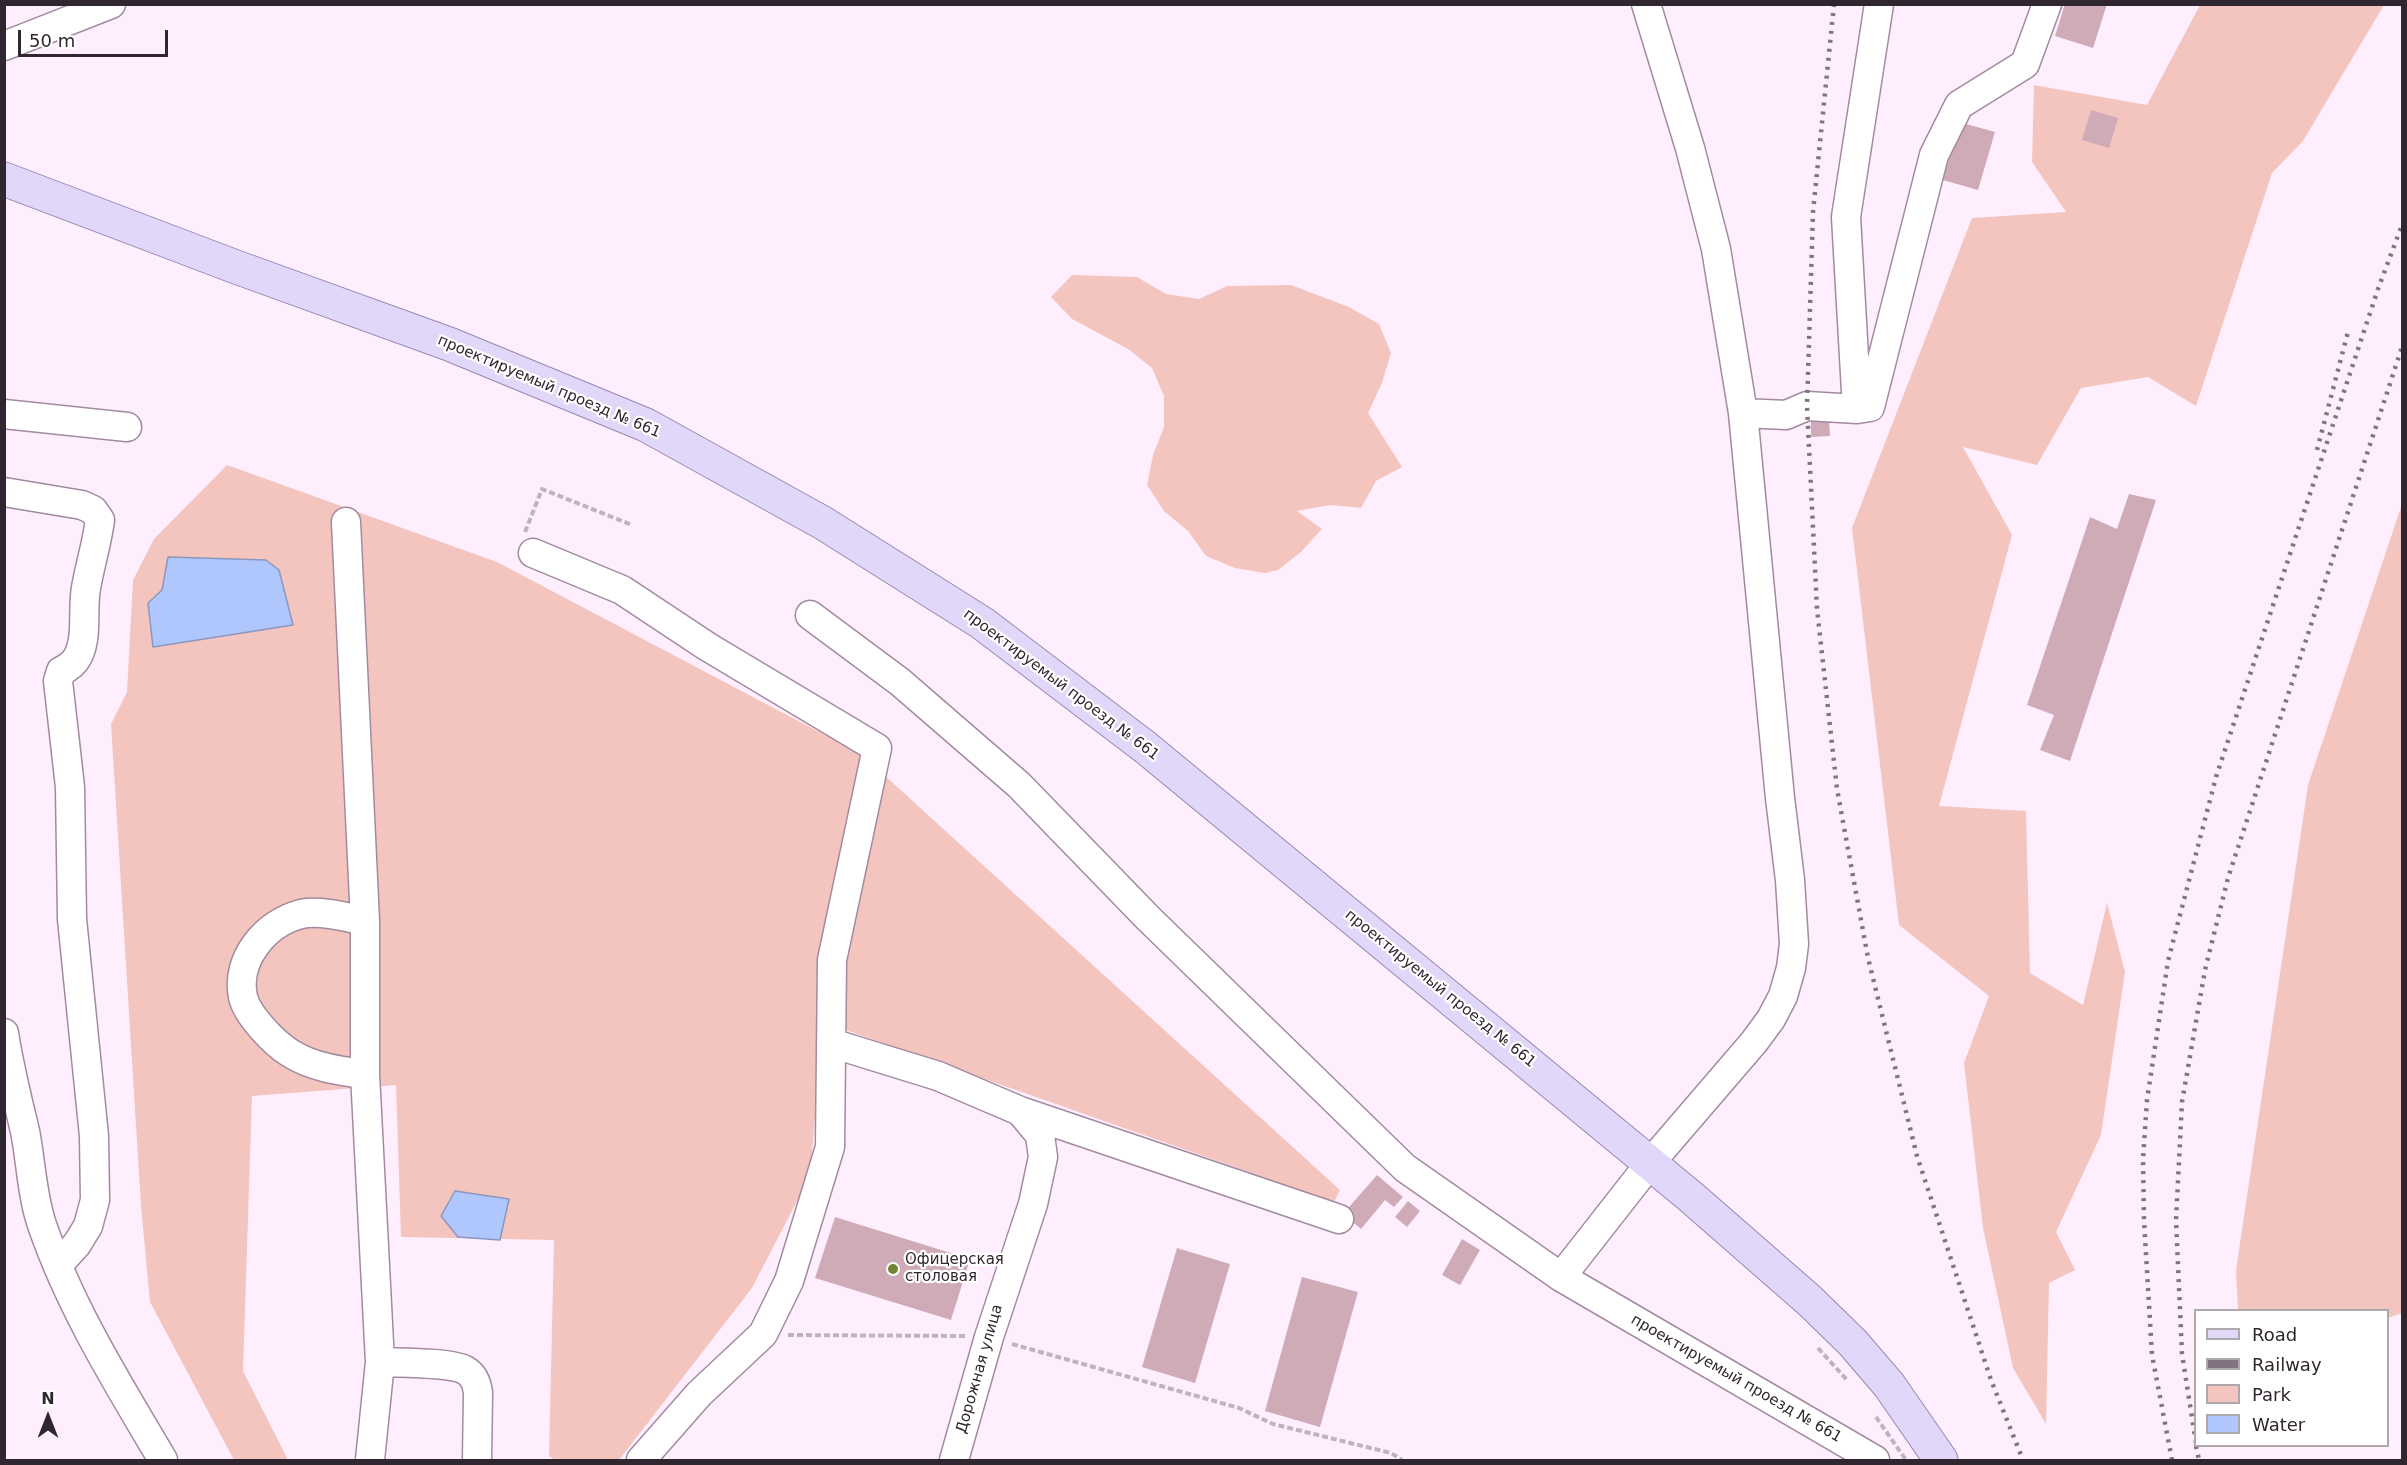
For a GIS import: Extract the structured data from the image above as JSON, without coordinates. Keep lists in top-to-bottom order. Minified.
{"streets":{"main road":["проектируемый проезд № 661"],"street":["Дорожная улица"]},"places":["Офицерская столовая"],"legend":["Road","Railway","Park","Water"],"scale_bar":"50 m","north":"top"}
